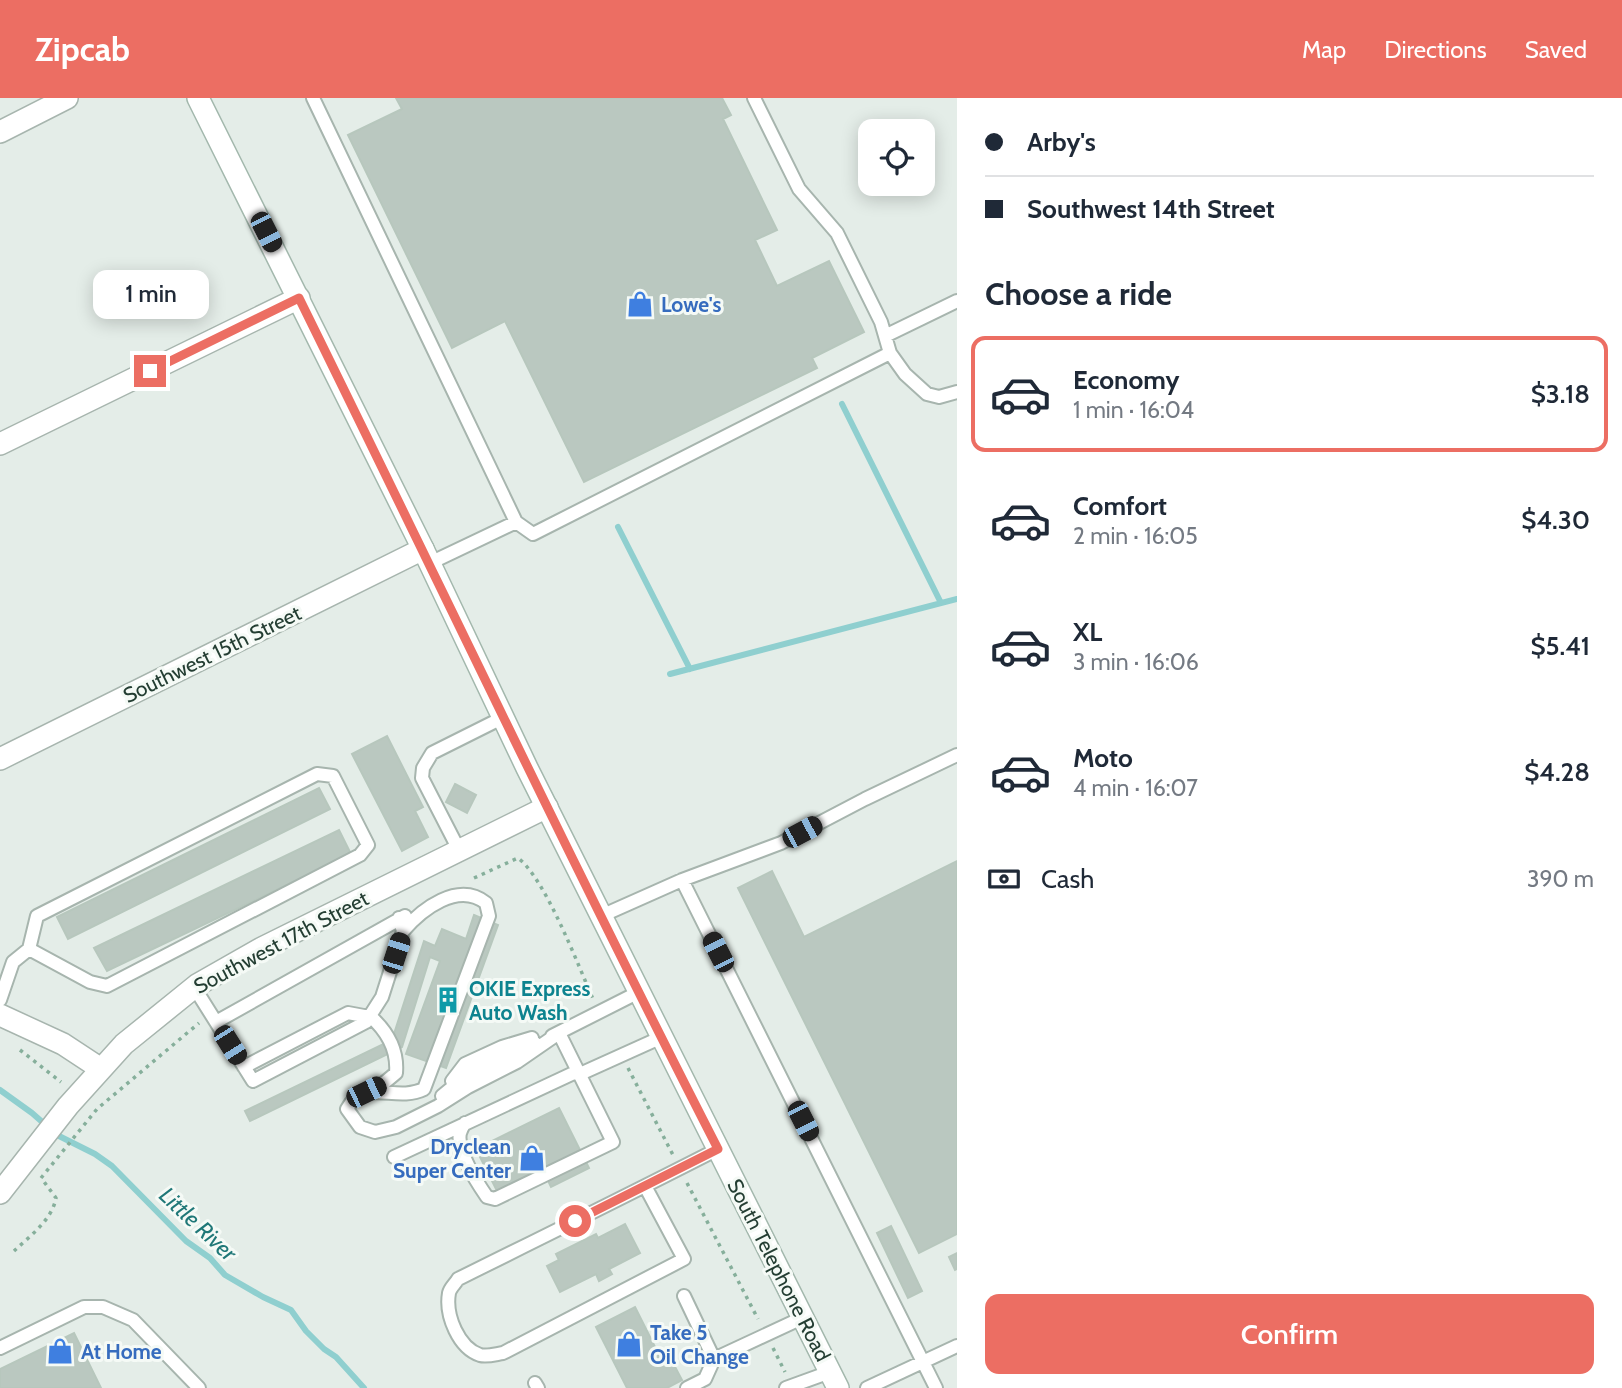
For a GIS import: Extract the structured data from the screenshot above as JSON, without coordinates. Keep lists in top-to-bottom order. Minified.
{"streets":{"street":["Southwest 15th Street","Southwest 17th Street","South Telephone Road"]},"crossings":[["Southwest 15th Street","South Telephone Road"],["Southwest 17th Street","South Telephone Road"]],"water":["Little River"],"places":{"shop":["Lowe's","Dryclean Super Center","Take 5 Oil Change","At Home"],"building":["OKIE Express Auto Wash"]},"page":{"header":"Zipcab","nav":["Map","Directions","Saved"],"banner":["Arby's","Southwest 14th Street"],"heading":"Choose a ride","bubble":"1 min","list":[{"name":"Economy","note":"1 min · 16:04","value":"$3.18"},{"name":"Comfort","note":"2 min · 16:05","value":"$4.30"},{"name":"XL","note":"3 min · 16:06","value":"$5.41"},{"name":"Moto","note":"4 min · 16:07","value":"$4.28"}],"pay":["Cash","390 m"],"buttons":"Confirm"}}
